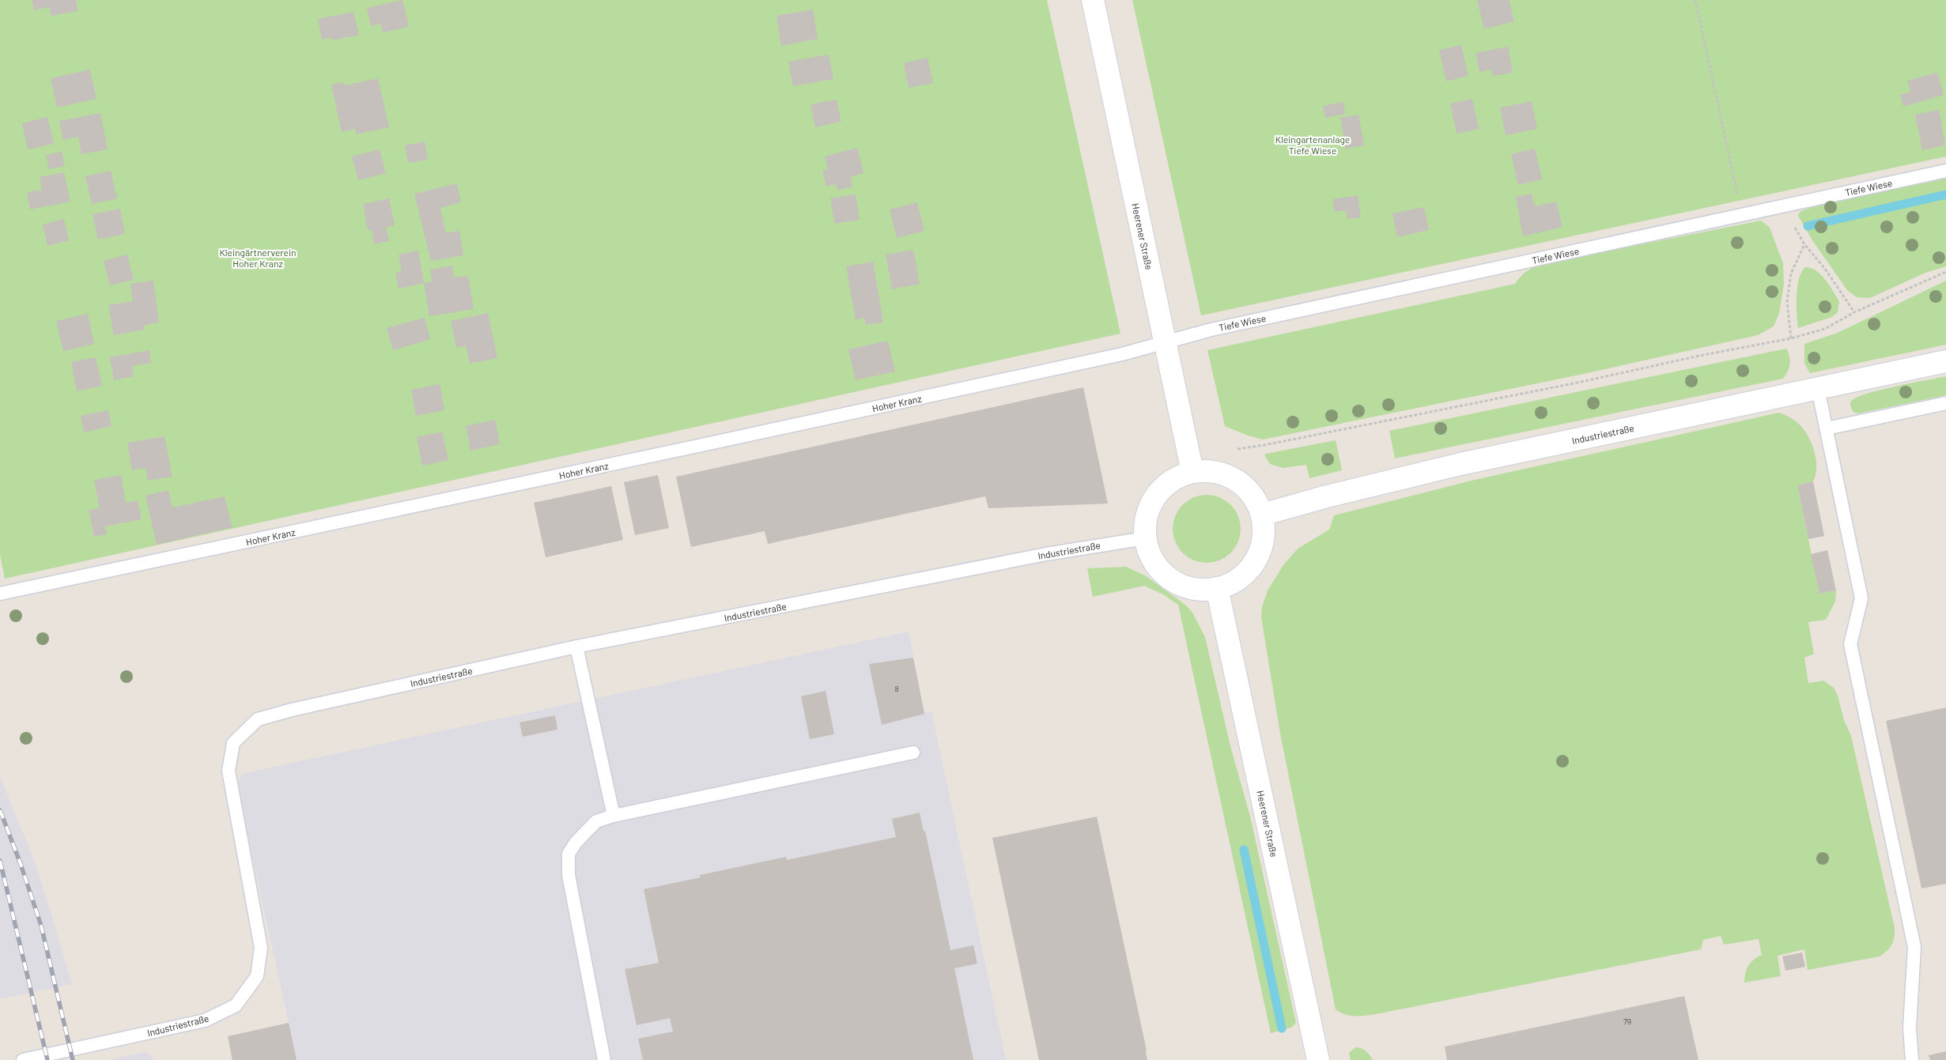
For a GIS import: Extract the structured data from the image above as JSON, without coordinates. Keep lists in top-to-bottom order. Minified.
{"streets":{"main road":["Heerener Straße","Industriestraße"],"lane":["Tiefe Wiese","Hoher Kranz"]},"crossings":[["Tiefe Wiese","Heerener Straße"],["Tiefe Wiese","Hoher Kranz"],["Heerener Straße","Hoher Kranz"],["Heerener Straße","Industriestraße"]],"parks":["Kleingartenanlage Tiefe Wiese","Kleingärtnerverein Hoher Kranz"],"house_numbers":["8","79"]}
